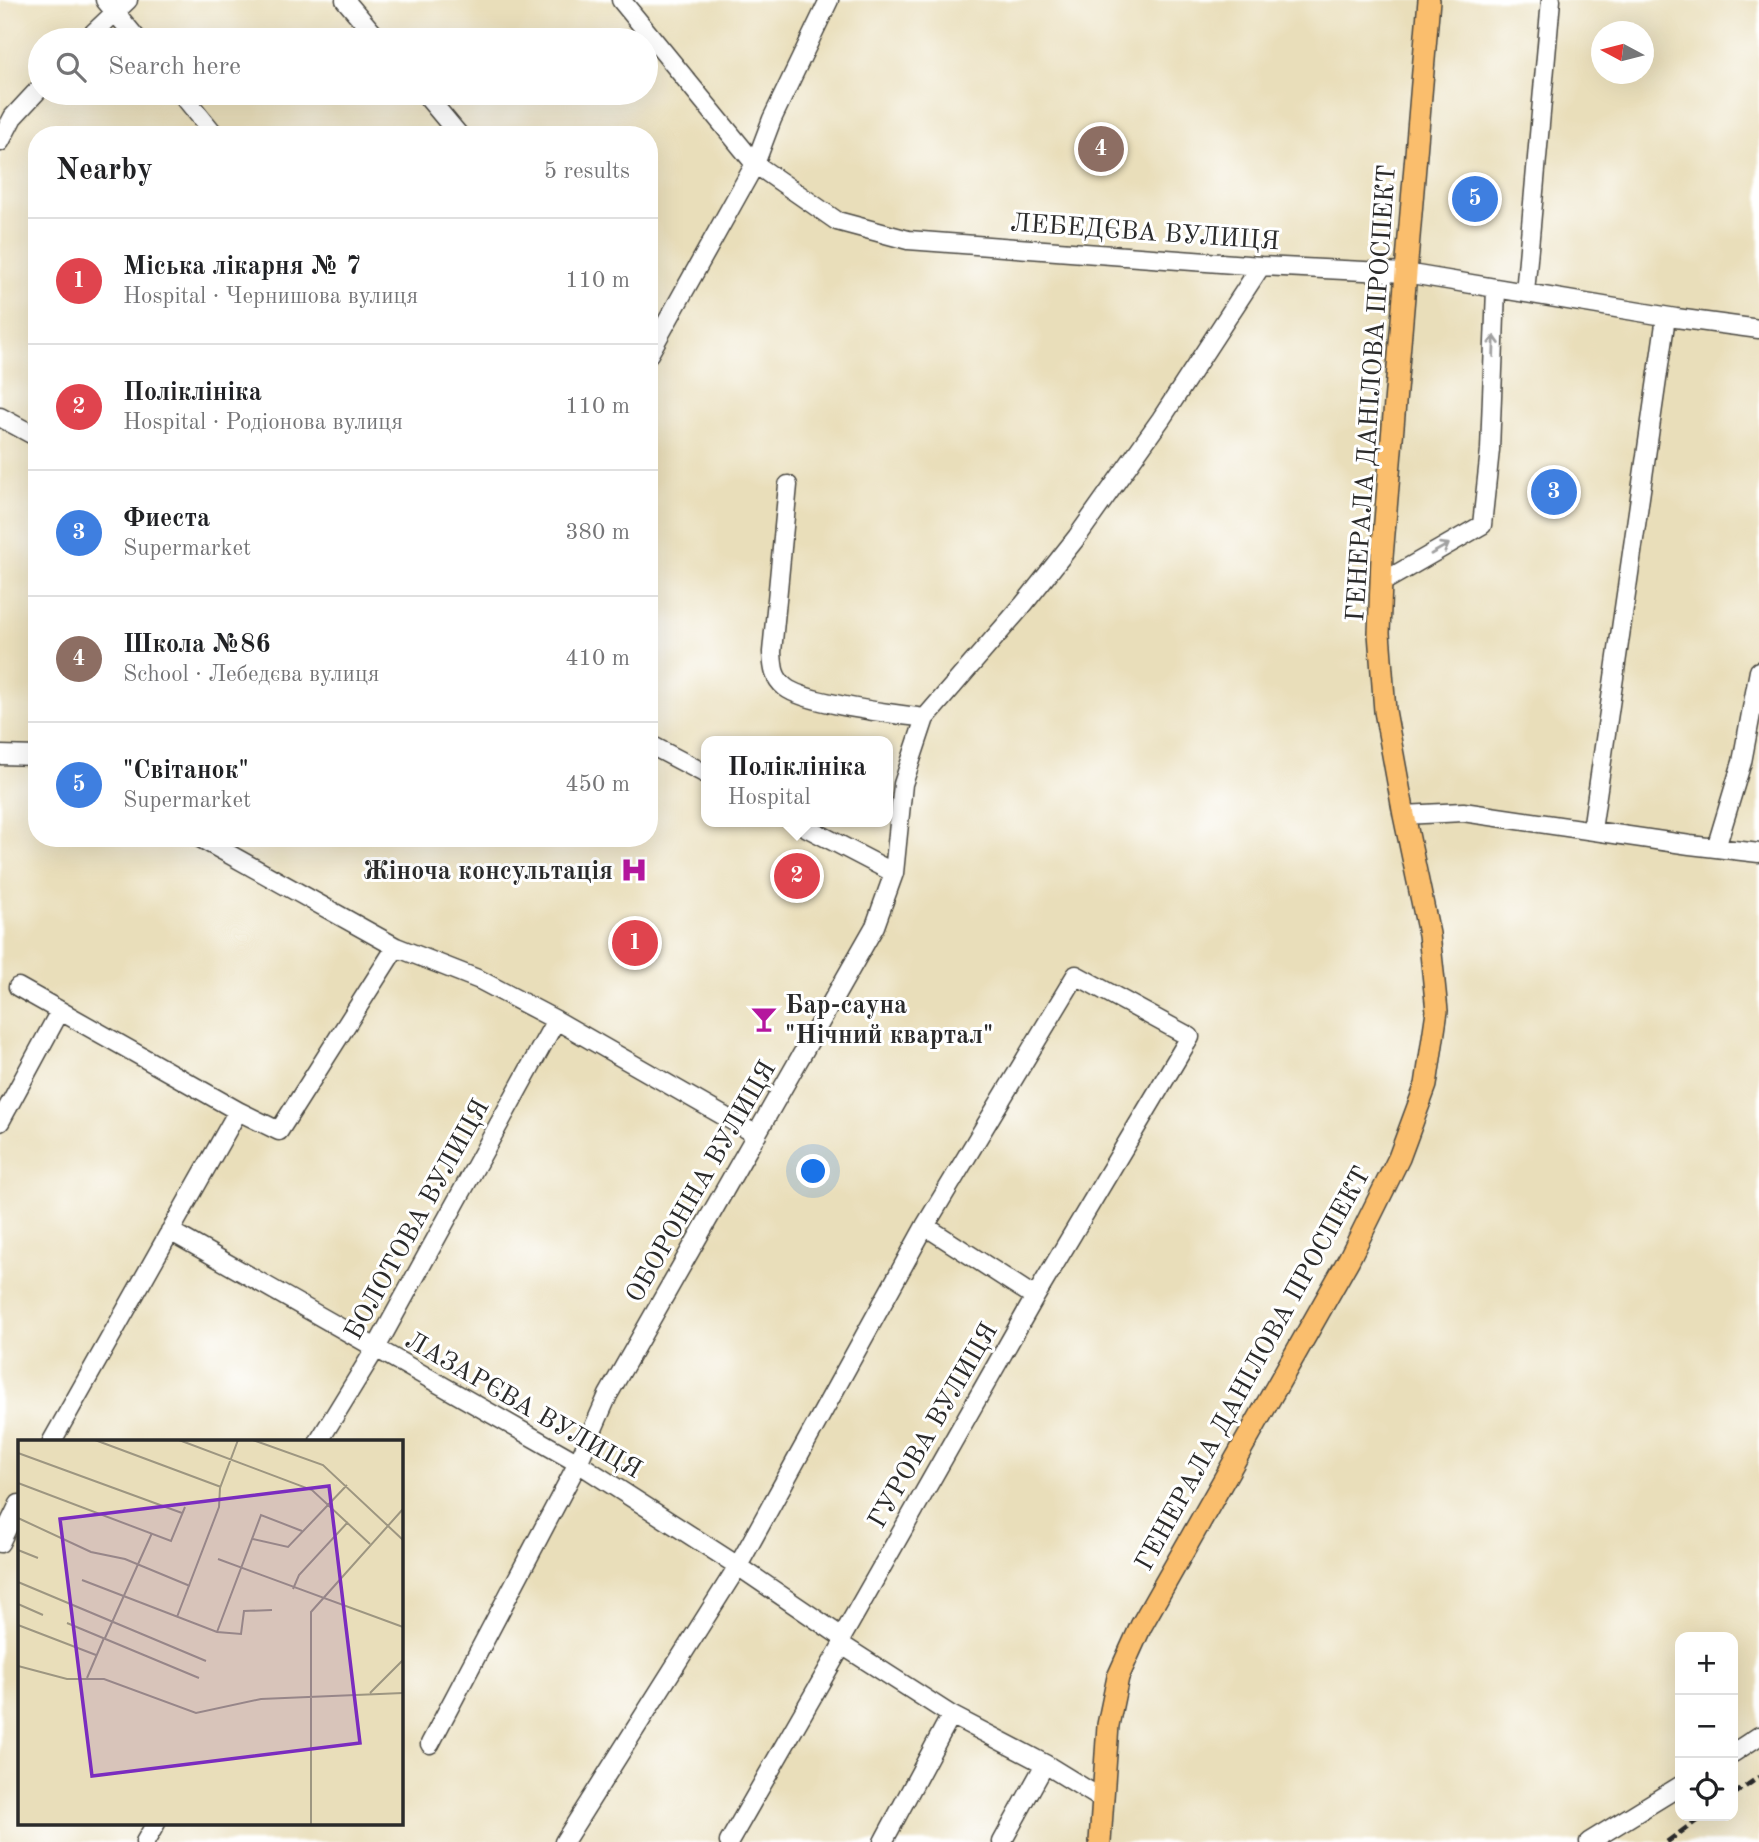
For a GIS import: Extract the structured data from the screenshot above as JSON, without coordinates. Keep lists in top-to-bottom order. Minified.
{"streets":{"main road":["ГЕНЕРАЛА ДАНІЛОВА ПРОСПЕКТ"],"street":["ЛЕБЕДЄВА ВУЛИЦЯ","ОБОРОННА ВУЛИЦЯ","БОЛОТОВА ВУЛИЦЯ","ЛАЗАРЄВА ВУЛИЦЯ","ГУРОВА ВУЛИЦЯ"]},"crossings":[["ЛЕБЕДЄВА ВУЛИЦЯ","ГЕНЕРАЛА ДАНІЛОВА ПРОСПЕКТ"],["ГЕНЕРАЛА ДАНІЛОВА ПРОСПЕКТ","ЛАЗАРЄВА ВУЛИЦЯ"],["ОБОРОННА ВУЛИЦЯ","ЛАЗАРЄВА ВУЛИЦЯ"],["БОЛОТОВА ВУЛИЦЯ","ЛАЗАРЄВА ВУЛИЦЯ"],["ЛАЗАРЄВА ВУЛИЦЯ","ГУРОВА ВУЛИЦЯ"]],"places":{"hospital":["Жіноча консультація"],"bar":["Бар-сауна \"Нічний квартал\""]},"north":"left","page":{"search":"Search here","pins":["4","5","3","2","1"],"heading":["Nearby","5 results"],"list":[{"mark":"1","name":"Міська лікарня № 7","note":"Hospital · Чернишова вулиця","value":"110 m"},{"mark":"2","name":"Поліклініка","note":"Hospital · Родіонова вулиця","value":"110 m"},{"mark":"3","name":"Фиеста","note":"Supermarket","value":"380 m"},{"mark":"4","name":"Школа №86","note":"School · Лебедєва вулиця","value":"410 m"},{"mark":"5","name":"\"Світанок\"","note":"Supermarket","value":"450 m"}],"popup":["Поліклініка","Hospital"],"map_buttons":["+","−"]}}
